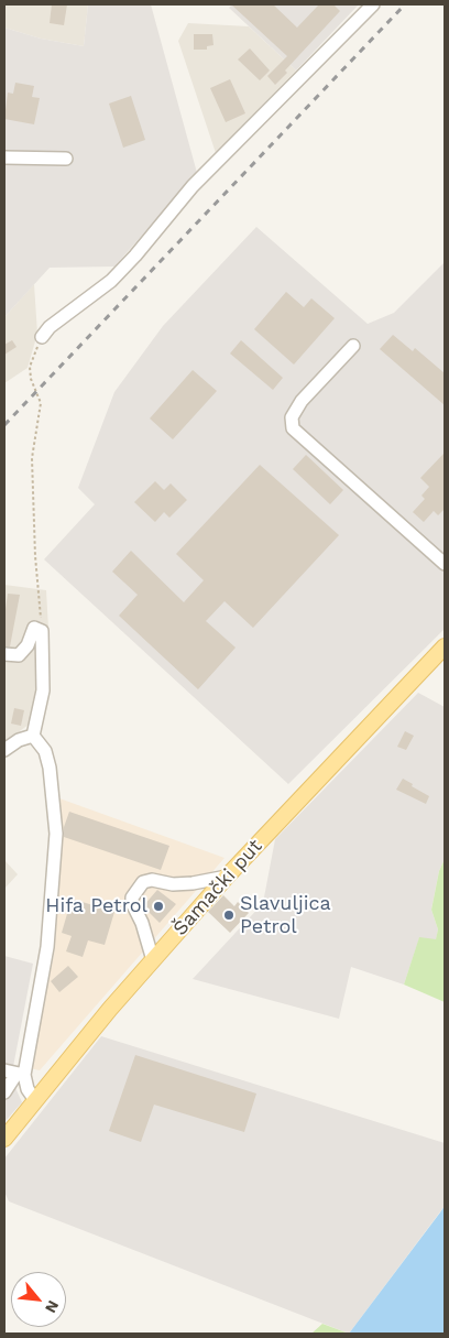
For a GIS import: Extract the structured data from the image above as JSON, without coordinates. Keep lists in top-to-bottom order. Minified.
{"streets":{"main road":["Šamački put"]},"places":["Hifa Petrol","Slavuljica Petrol"],"north":"bottom right"}
